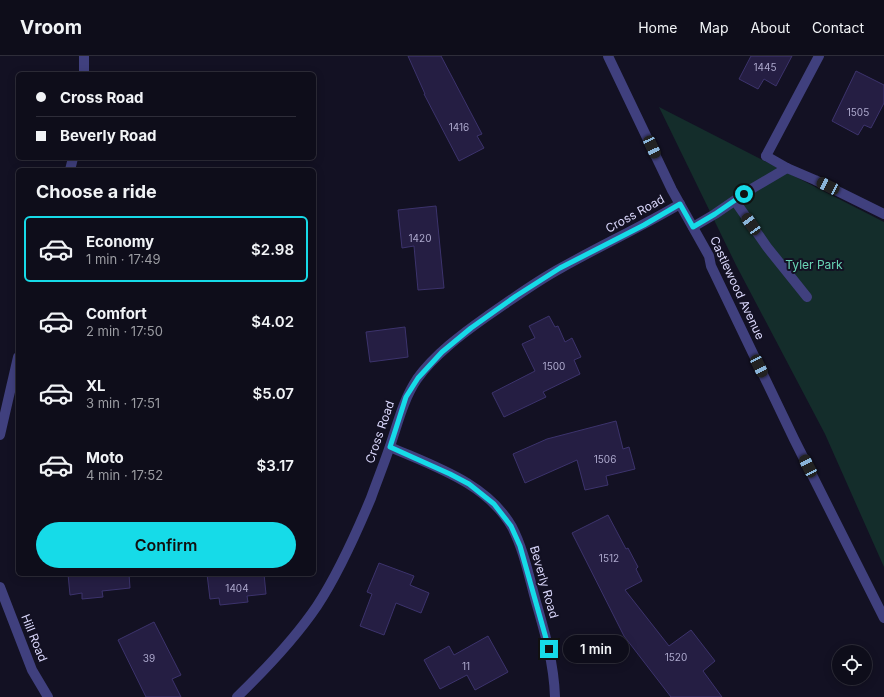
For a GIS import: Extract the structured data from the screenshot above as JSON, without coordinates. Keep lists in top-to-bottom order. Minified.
{"streets":{"street":["Cross Road","Castlewood Avenue","Beverly Road","Hill Road"]},"crossings":[["Cross Road","Castlewood Avenue"],["Cross Road","Beverly Road"]],"parks":["Tyler Park"],"house_numbers":["1445","1505","1416","1420","1500","1506","1512","1404","1520","39","11"],"page":{"header":"Vroom","nav":["Home","Map","About","Contact"],"banner":["Cross Road","Beverly Road"],"heading":"Choose a ride","list":[{"name":"Economy","note":"1 min · 17:49","value":"$2.98"},{"name":"Comfort","note":"2 min · 17:50","value":"$4.02"},{"name":"XL","note":"3 min · 17:51","value":"$5.07"},{"name":"Moto","note":"4 min · 17:52","value":"$3.17"}],"buttons":"Confirm","bubble":"1 min"}}
